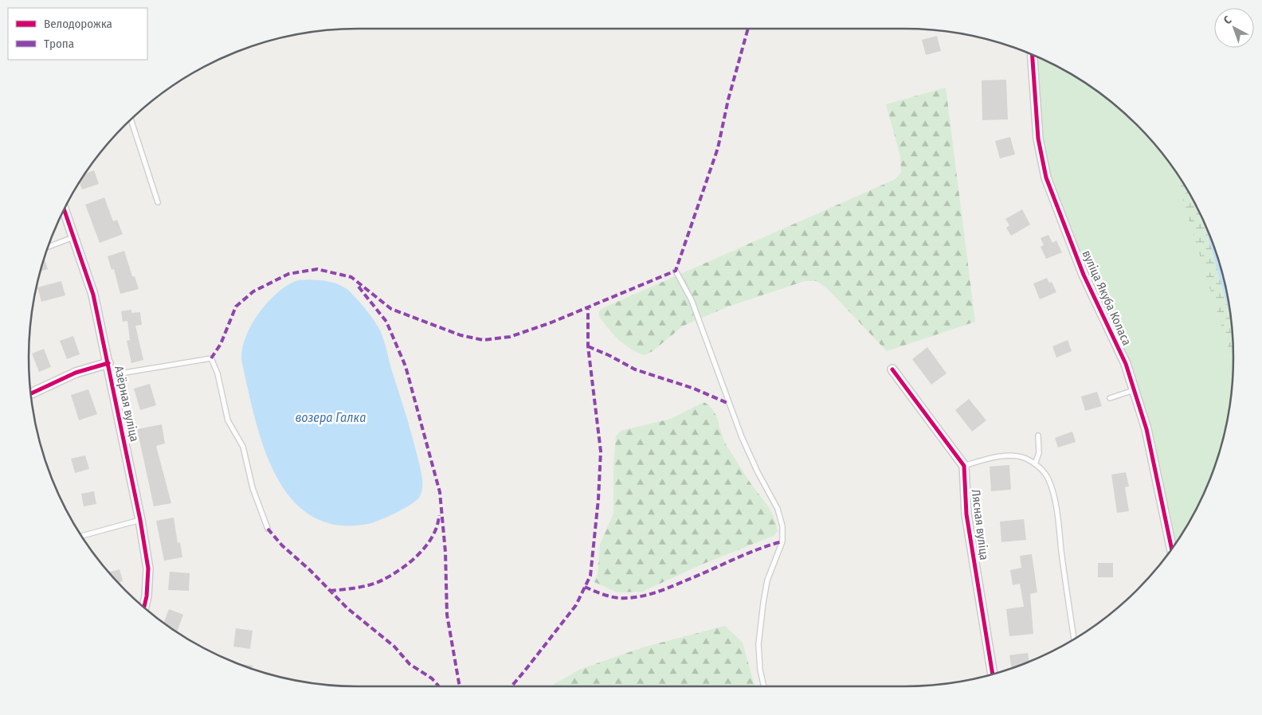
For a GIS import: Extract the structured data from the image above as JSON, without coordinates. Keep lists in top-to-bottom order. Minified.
{"streets":{"street":["вуліца Якуба Коласа","Азёрная вуліца","Лясная вуліца"]},"water":["возера Галка"],"legend":["Велодорожка","Тропа"],"north":"top left"}
